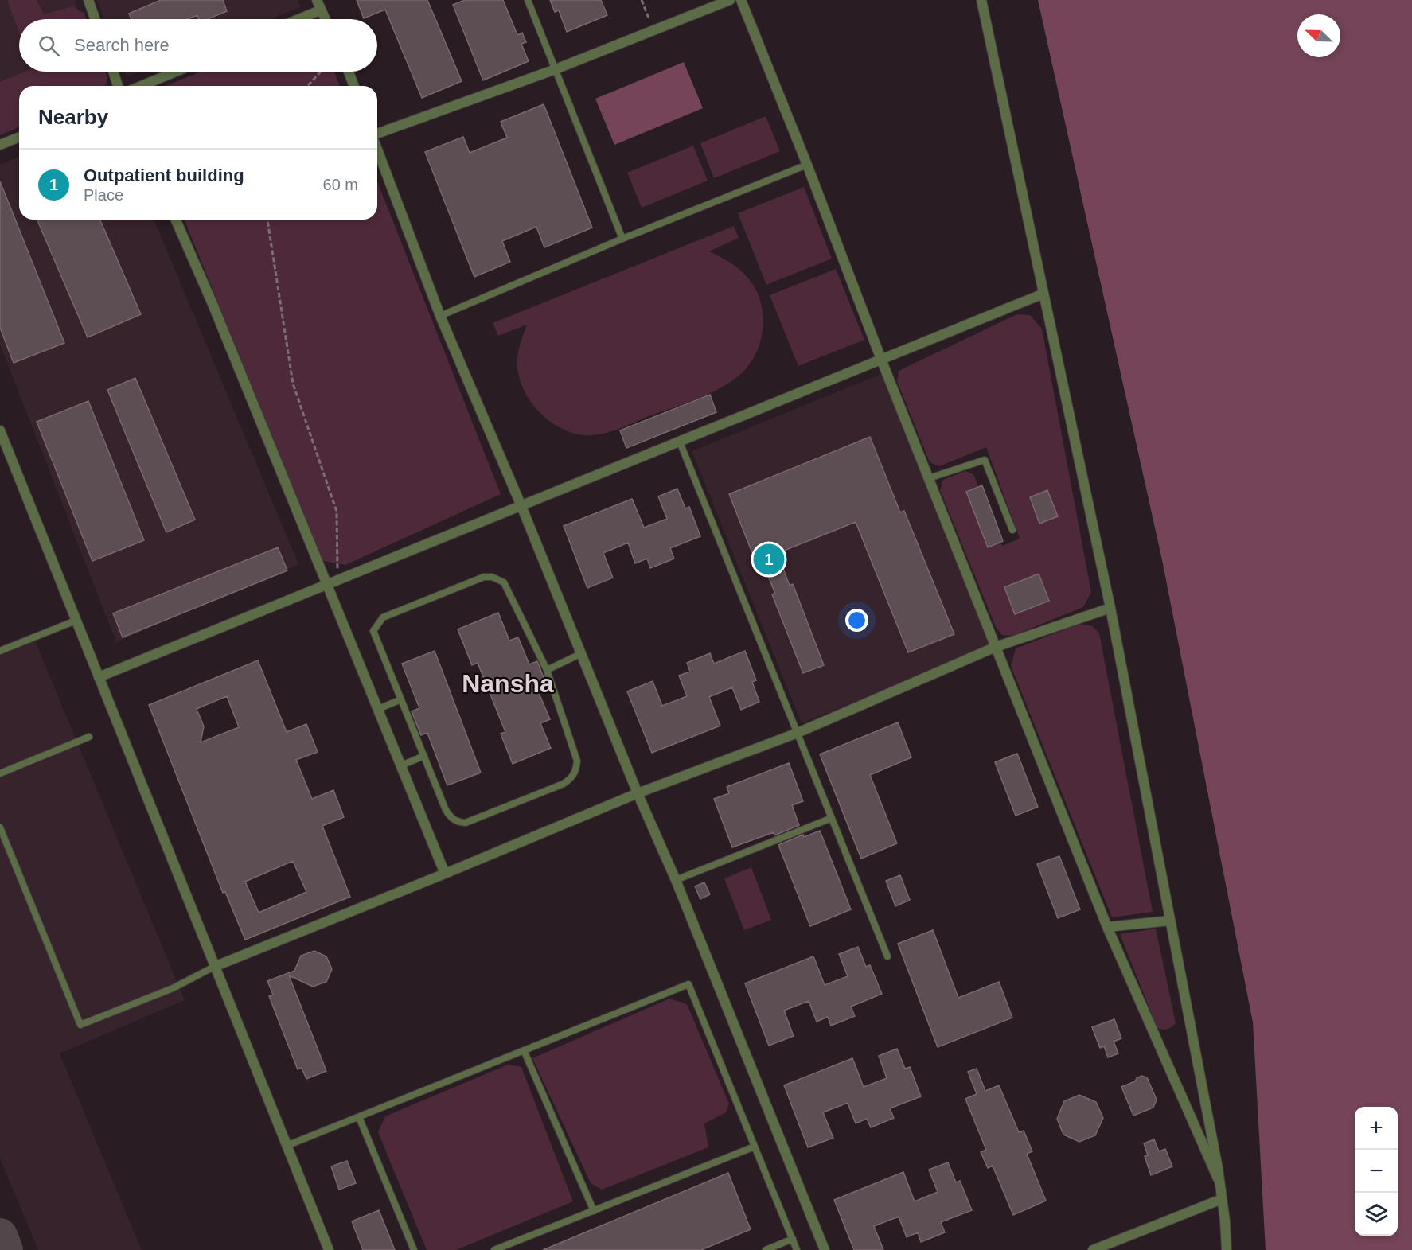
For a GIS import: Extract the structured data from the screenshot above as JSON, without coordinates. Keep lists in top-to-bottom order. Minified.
{"districts":["Nansha"],"north":"top left","page":{"search":"Search here","heading":"Nearby","list":[{"mark":"1","name":"Outpatient building","note":"Place","value":"60 m"}],"pins":"1","map_buttons":["+","−"]}}
